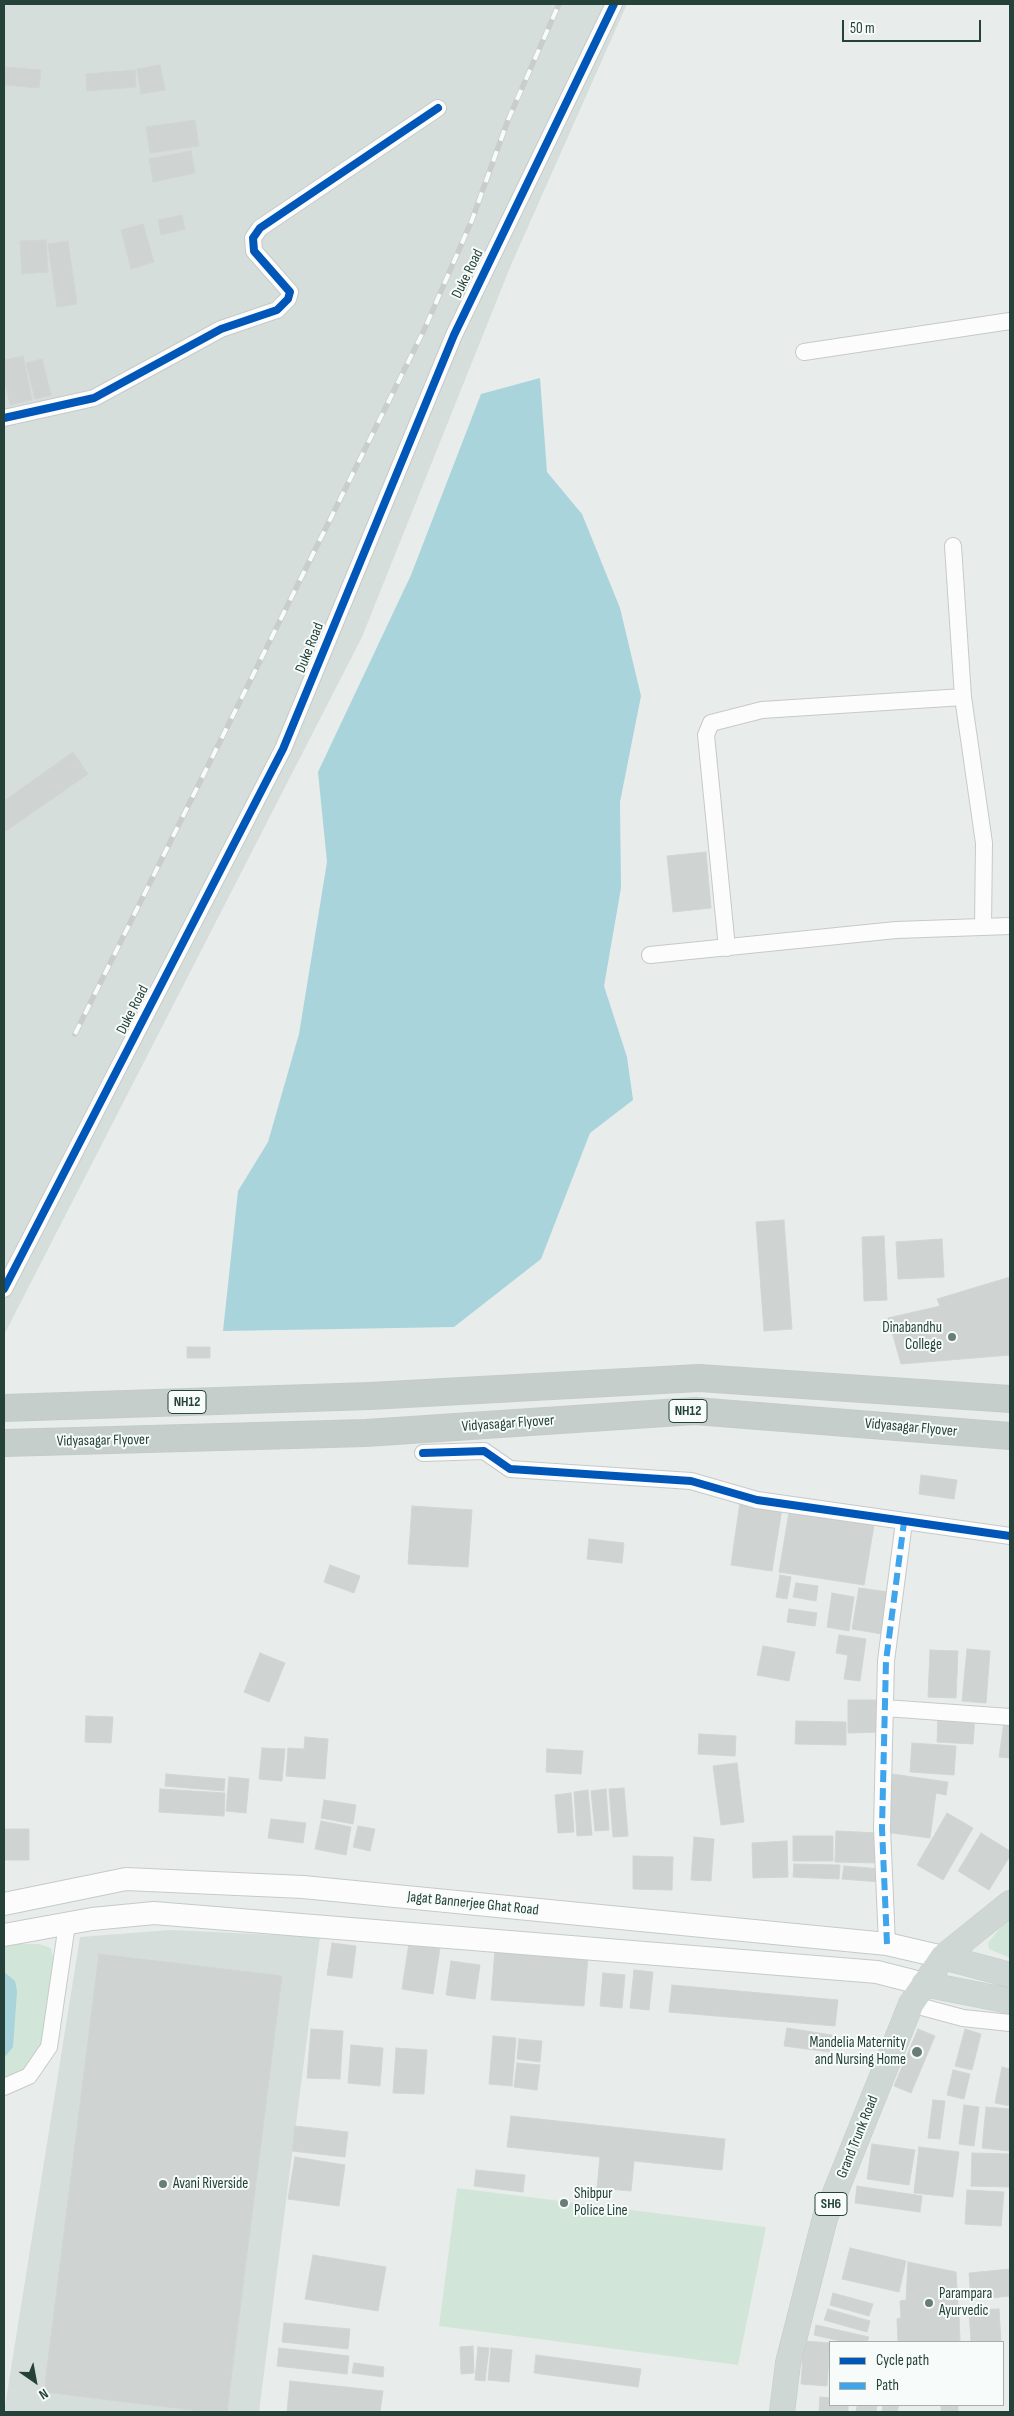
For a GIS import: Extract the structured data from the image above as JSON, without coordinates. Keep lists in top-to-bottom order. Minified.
{"streets":{"highway":["NH12","Vidyasagar Flyover"],"main road":["Jagat Bannerjee Ghat Road","Grand Trunk Road","SH6"],"street":["Duke Road"]},"crossings":[["Jagat Bannerjee Ghat Road","Grand Trunk Road"]],"places":["Dinabandhu College","Mandelia Maternity and Nursing Home","Avani Riverside","Shibpur Police Line","Parampara Ayurvedic"],"legend":["Cycle path","Path"],"scale_bar":"50 m","north":"bottom right"}
